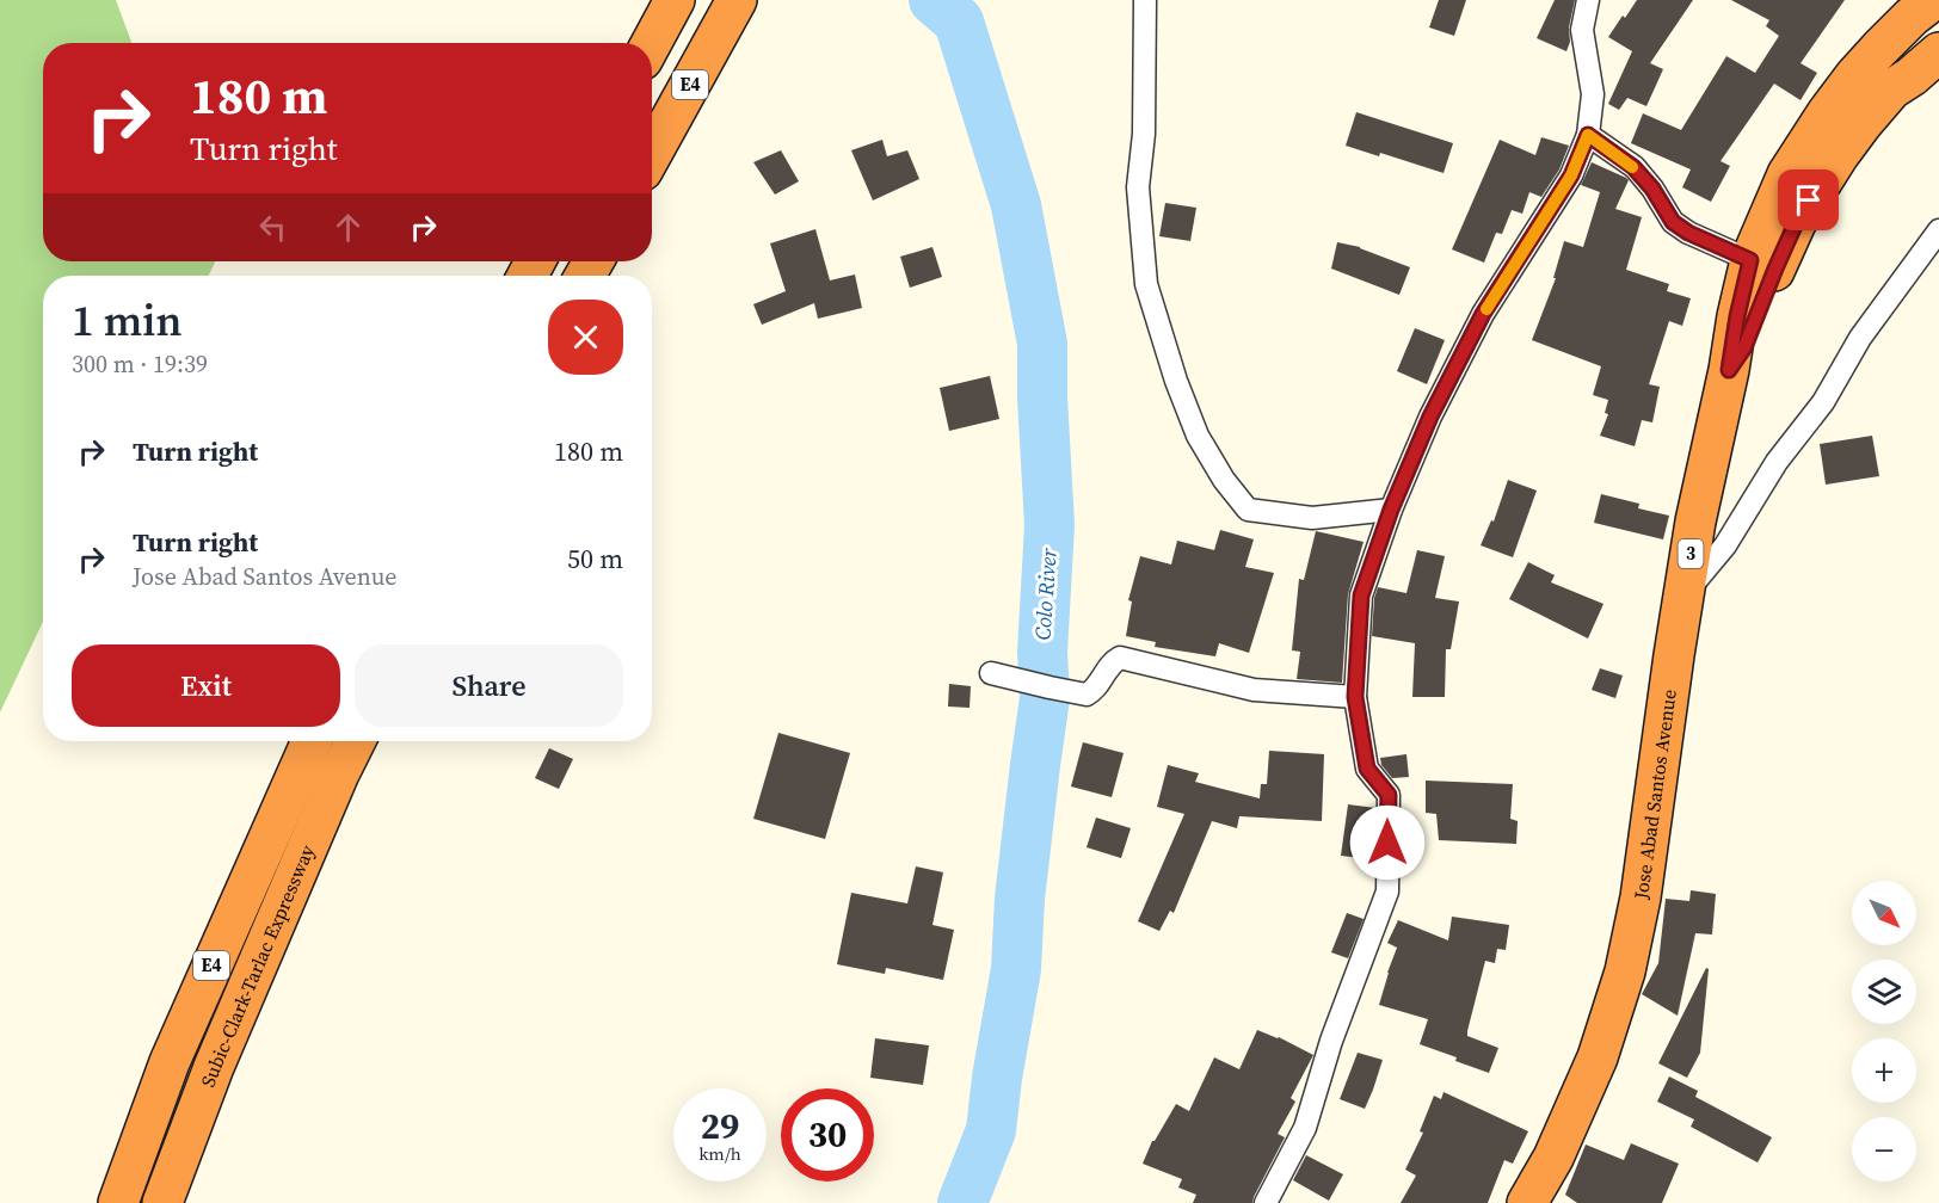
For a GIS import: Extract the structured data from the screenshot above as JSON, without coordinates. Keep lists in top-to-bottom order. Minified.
{"streets":{"highway":["E4","3","Jose Abad Santos Avenue","Subic-Clark-Tarlac Expressway"]},"water":["Colo River"],"north":"bottom right","page":{"turn":["180 m","Turn right"],"heading":["1 min","300 m · 19:39"],"list":[{"name":"Turn right","value":"180 m"},{"name":"Turn right","note":"Jose Abad Santos Avenue","value":"50 m"}],"buttons":["Exit","Share"],"map_buttons":["+","−"],"speed":"29 km/h","limit":"30"}}
